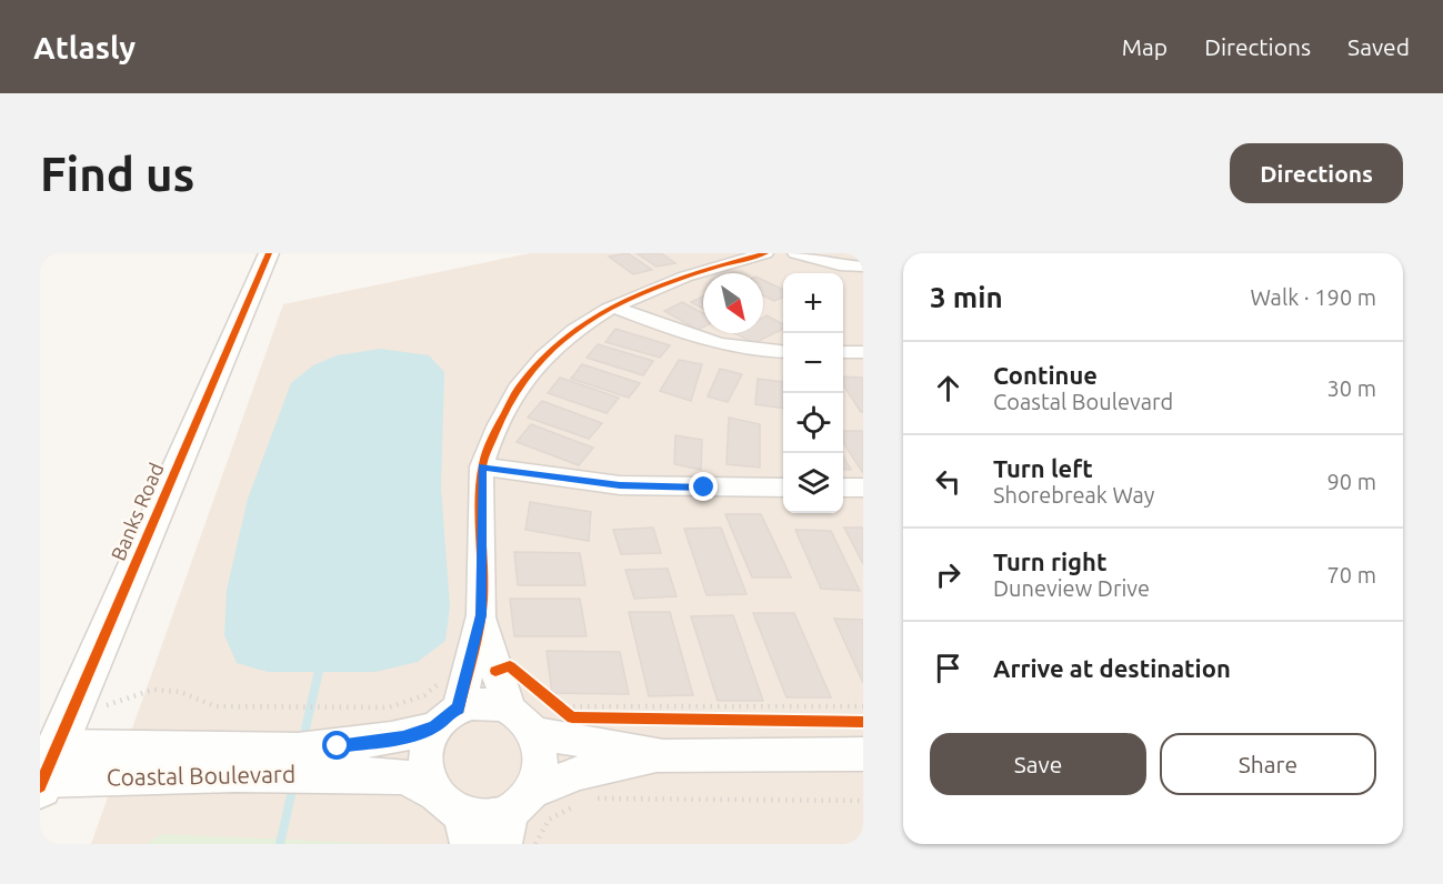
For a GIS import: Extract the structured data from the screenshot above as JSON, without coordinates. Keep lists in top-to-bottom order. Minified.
{"streets":{"street":["Banks Road","Coastal Boulevard"]},"crossings":[["Banks Road","Coastal Boulevard"]],"north":"bottom right","page":{"header":"Atlasly","nav":["Map","Directions","Saved"],"buttons":["Directions",["Save","Share"]],"title":"Find us","heading":["3 min","Walk · 190 m"],"map_buttons":["+","−"],"list":[["Continue","Coastal Boulevard","30 m"],["Turn left","Shorebreak Way","90 m"],["Turn right","Duneview Drive","70 m"],"Arrive at destination"]}}
